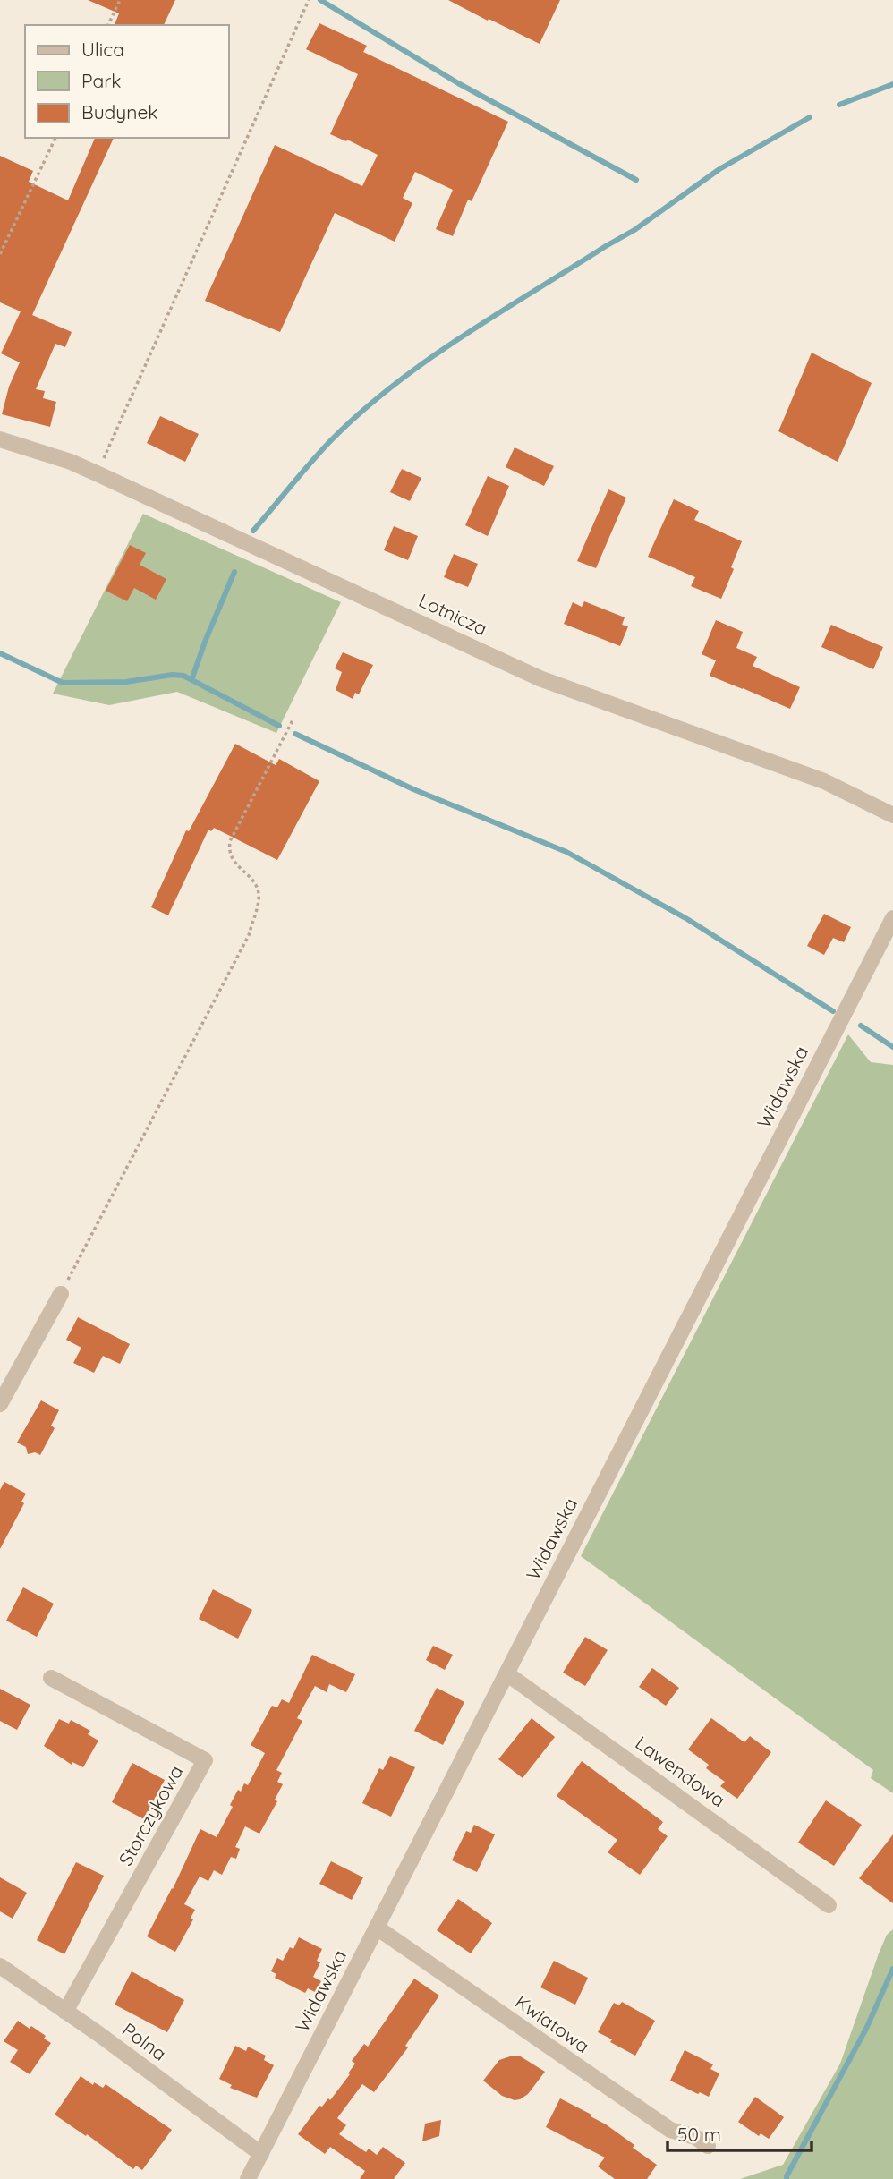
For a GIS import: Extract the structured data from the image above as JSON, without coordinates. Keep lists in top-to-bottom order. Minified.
{"streets":{"street":["Lotnicza","Widawska","Lawendowa","Storczykowa","Kwiatowa","Polna"]},"crossings":[["Widawska","Lawendowa"],["Widawska","Kwiatowa"],["Widawska","Polna"],["Storczykowa","Polna"]],"legend":["Ulica","Park","Budynek"],"scale_bar":"50 m"}
